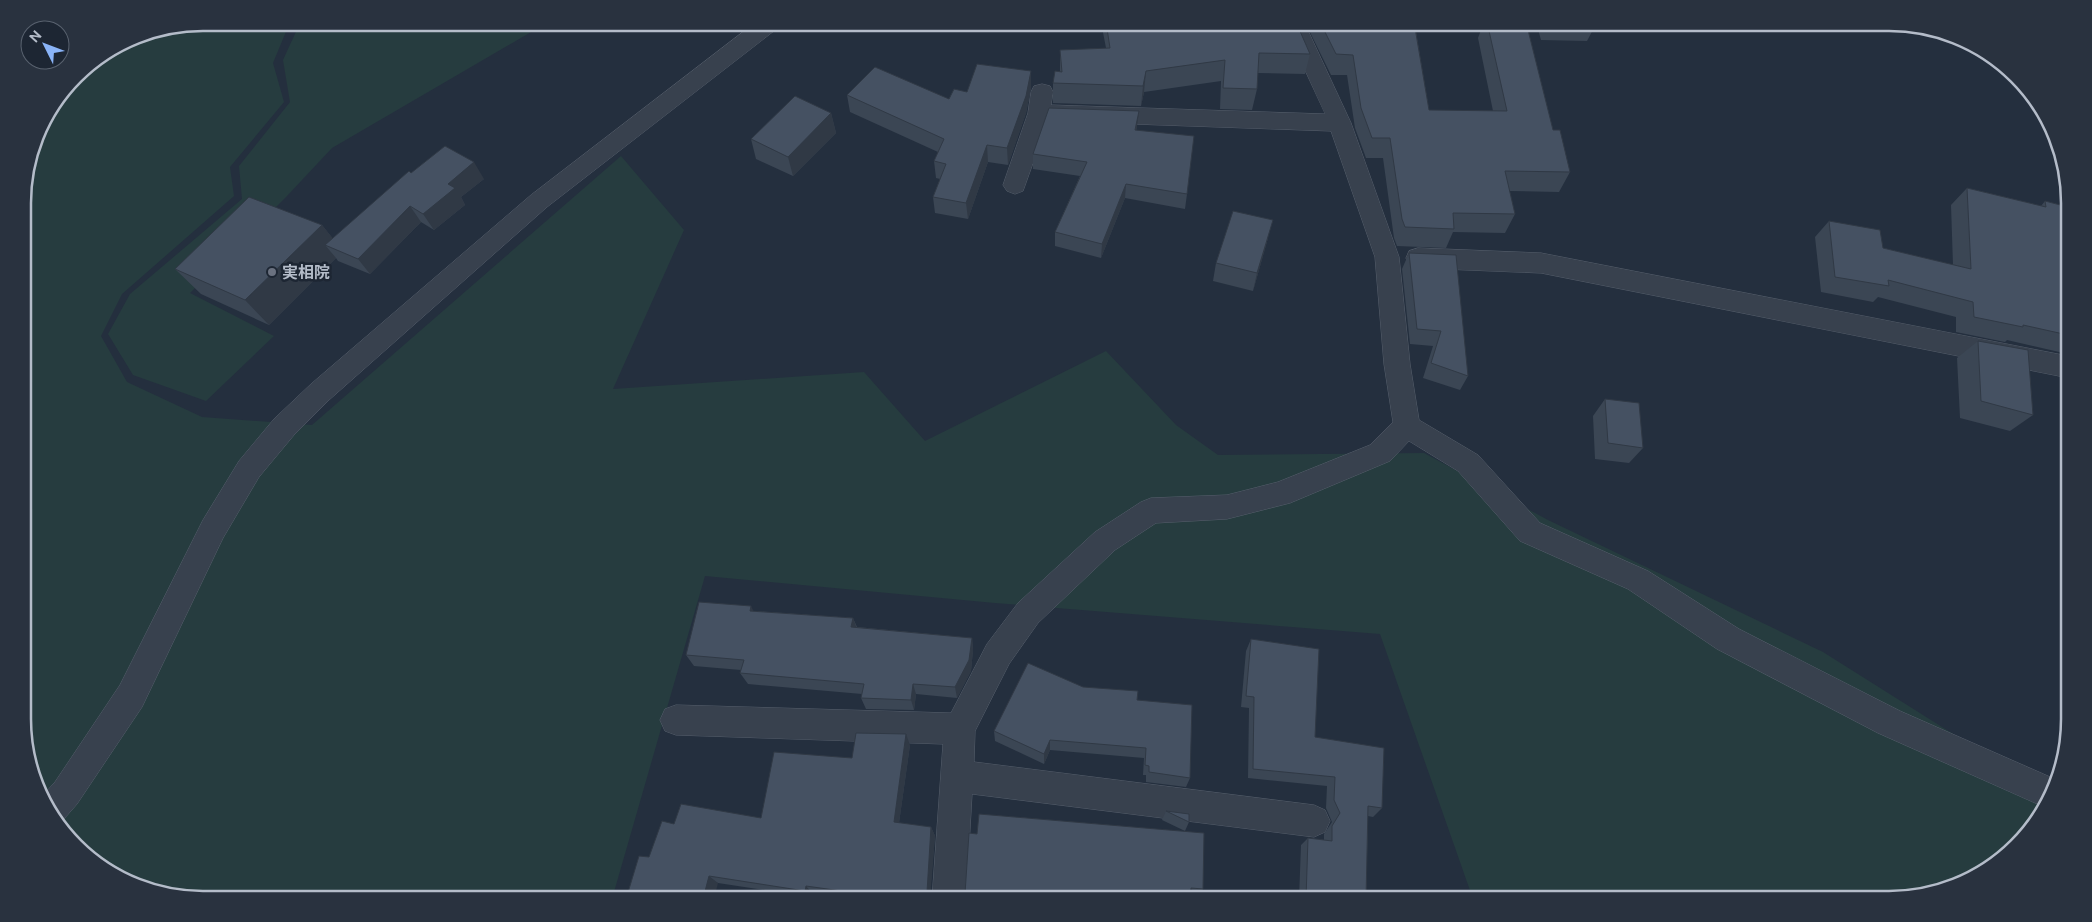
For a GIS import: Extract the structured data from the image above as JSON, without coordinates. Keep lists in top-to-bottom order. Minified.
{"places":["実相院"],"north":"top left"}
